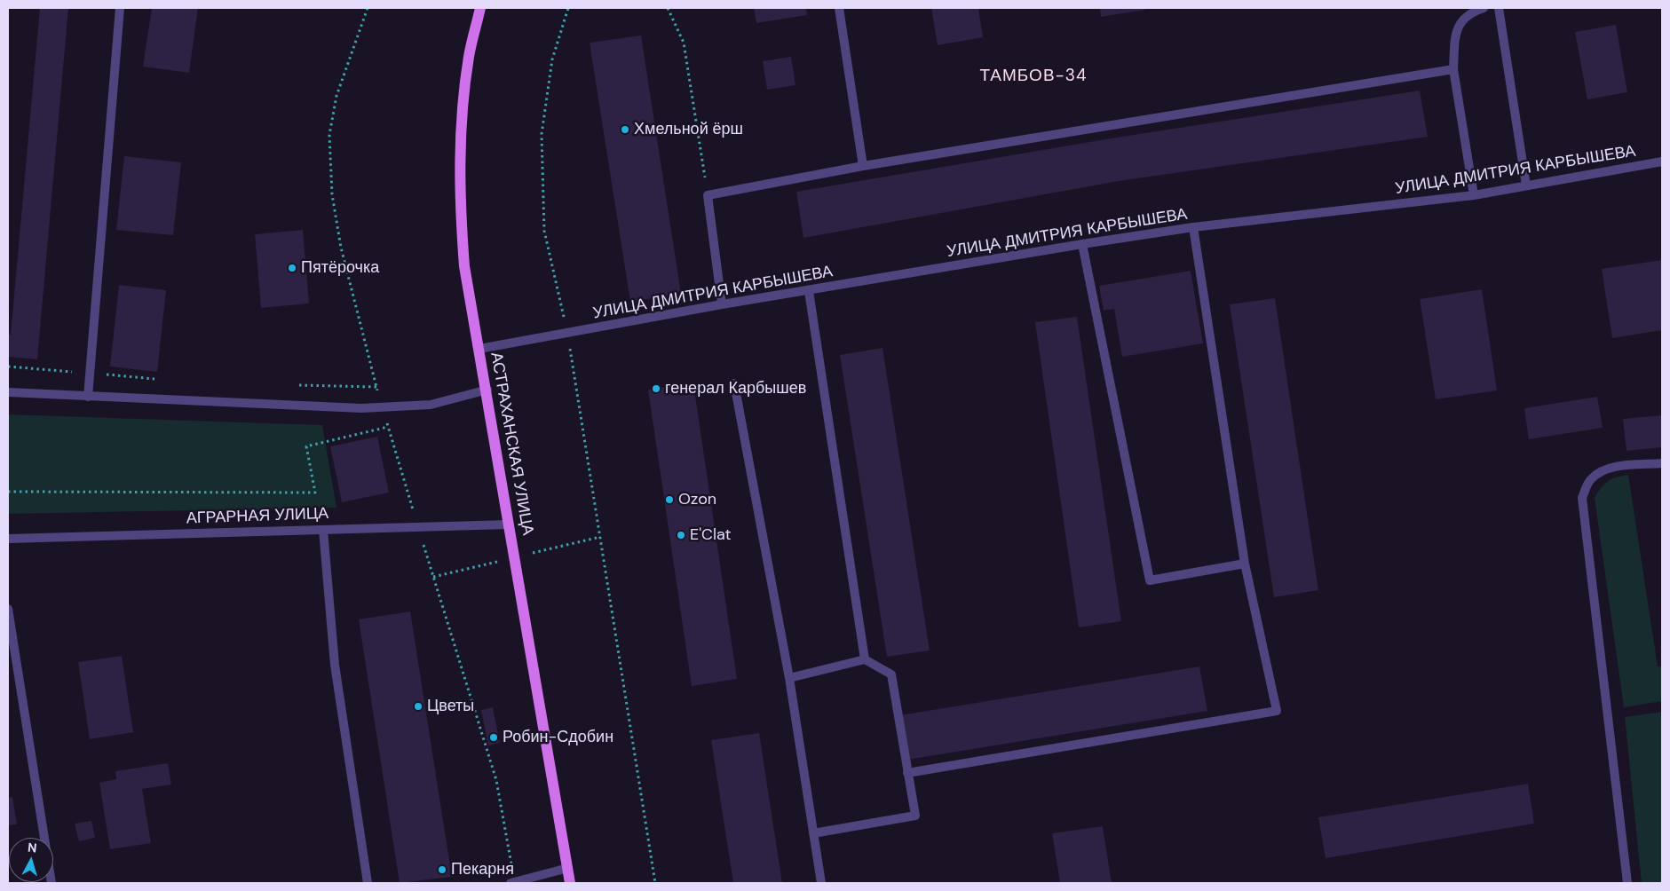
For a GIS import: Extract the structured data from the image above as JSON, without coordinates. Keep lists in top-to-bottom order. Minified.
{"streets":{"main road":["АСТРАХАНСКАЯ УЛИЦА"],"street":["УЛИЦА ДМИТРИЯ КАРБЫШЕВА","АГРАРНАЯ УЛИЦА"]},"crossings":[["УЛИЦА ДМИТРИЯ КАРБЫШЕВА","АСТРАХАНСКАЯ УЛИЦА"],["АСТРАХАНСКАЯ УЛИЦА","АГРАРНАЯ УЛИЦА"]],"districts":["ТАМБОВ-34"],"places":["Хмельной ёрш","Пятёрочка","генерал Карбышев","Ozon","E'Clat","Цветы","Робин-Сдобин","Пекарня"],"north":"top"}
